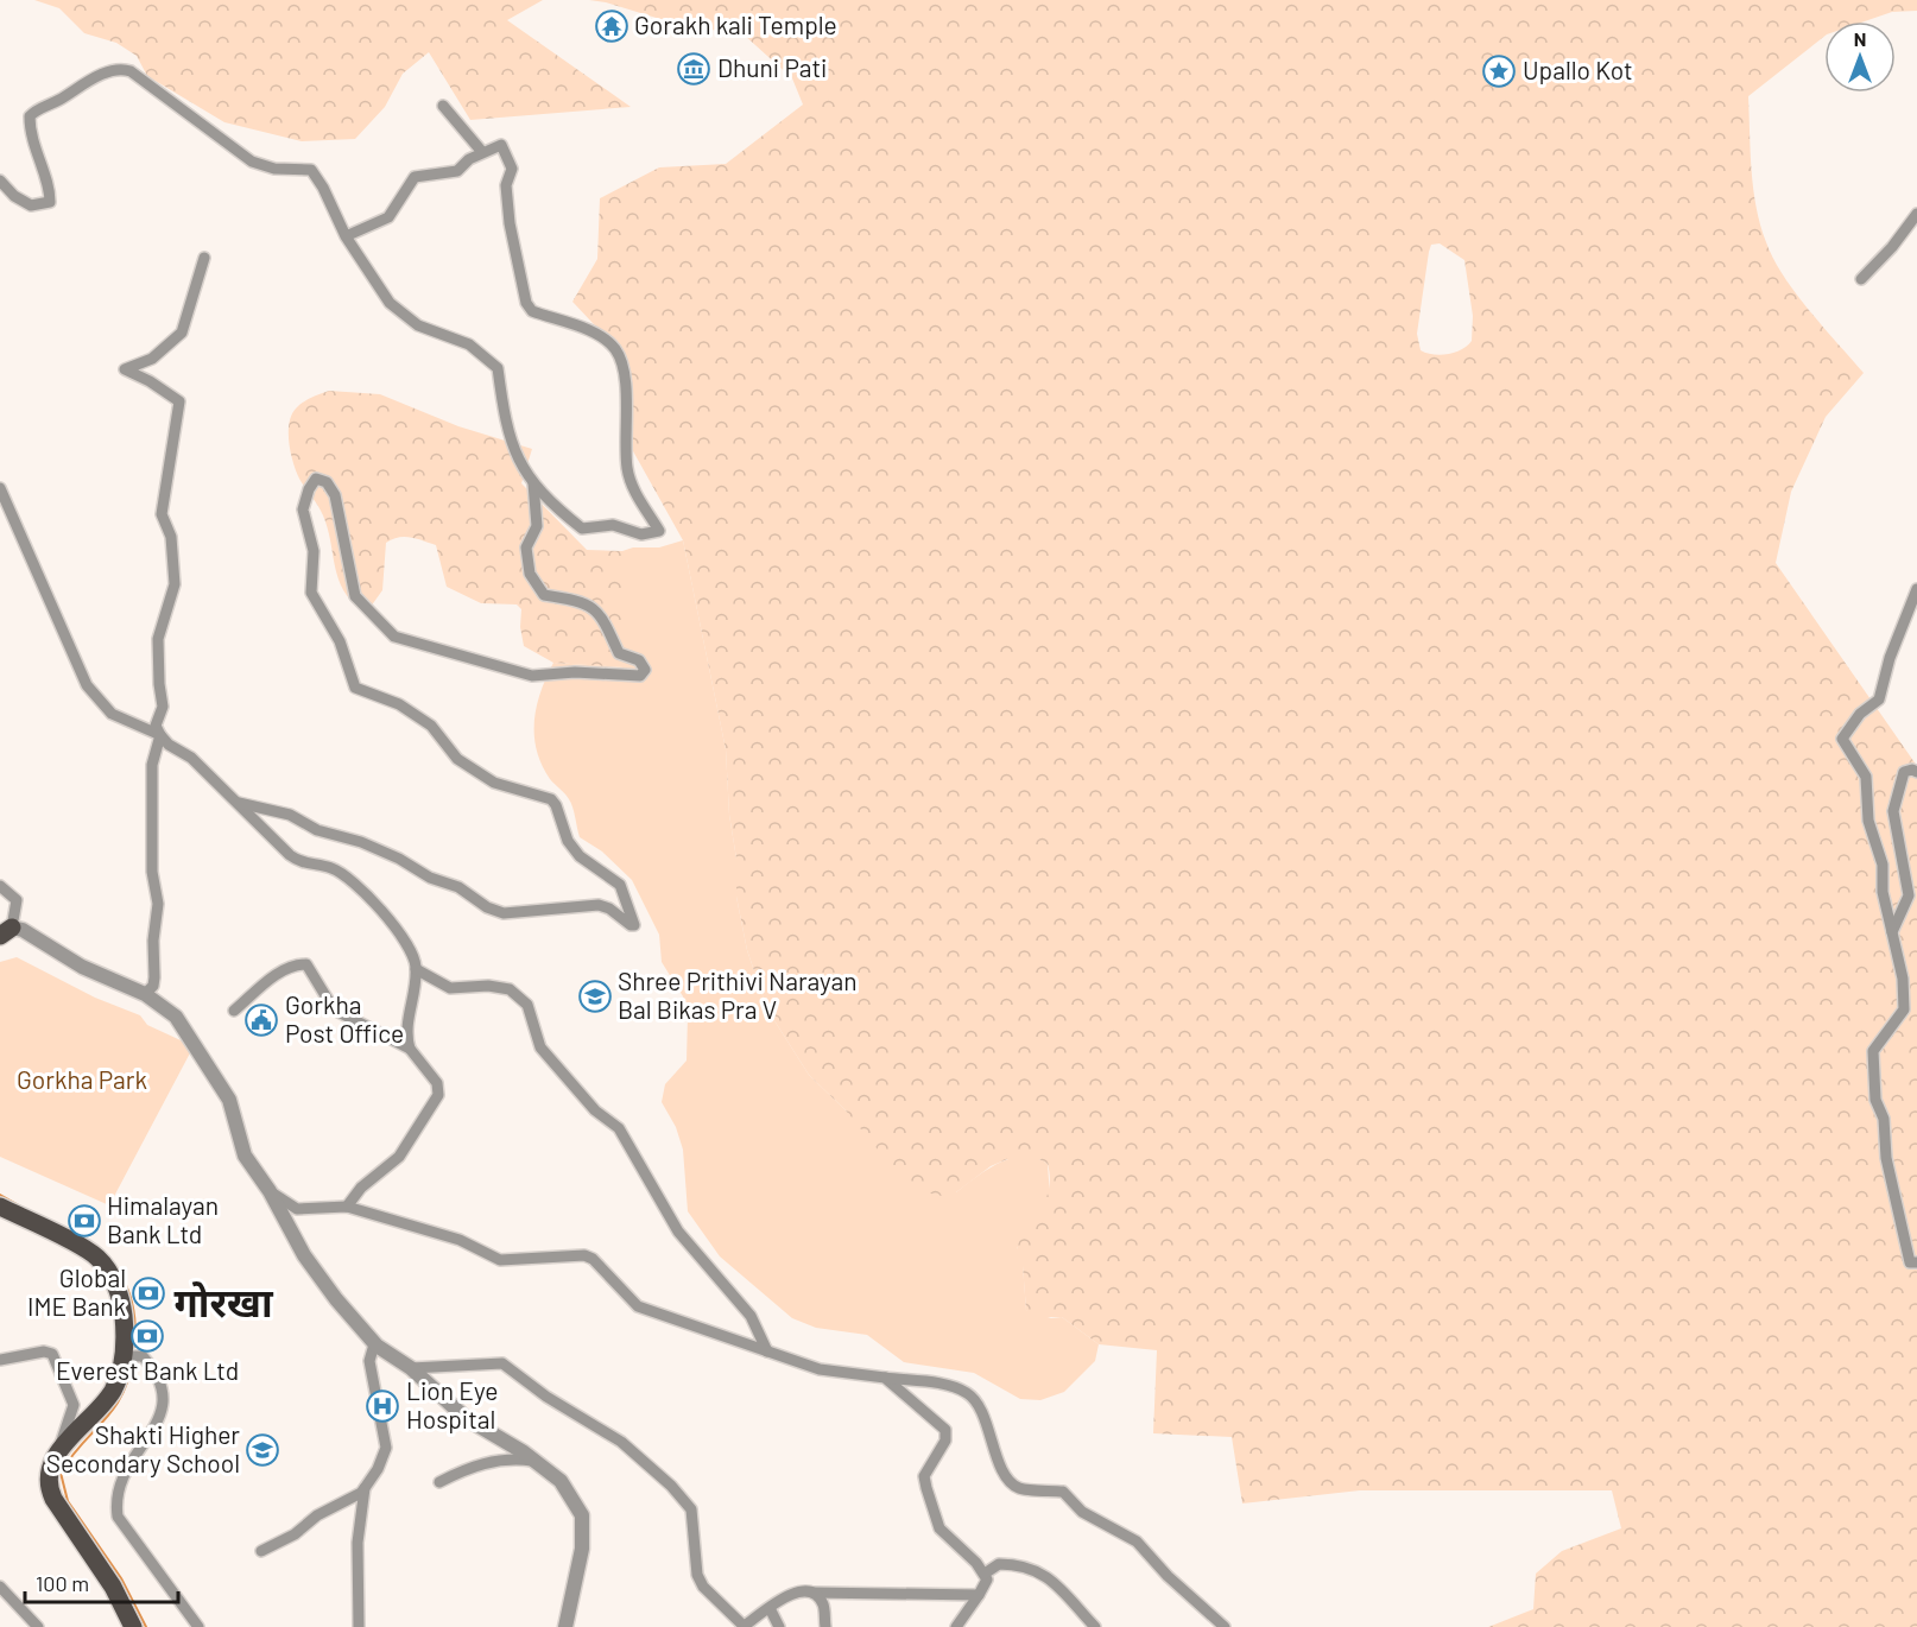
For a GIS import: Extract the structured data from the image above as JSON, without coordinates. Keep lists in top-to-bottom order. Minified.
{"districts":["गोरखा"],"parks":["Gorkha Park"],"places":{"temple":["Gorakh kali Temple"],"museum":["Dhuni Pati"],"place":["Upallo Kot"],"school or university":["Shree Prithivi Narayan Bal Bikas Pra V","Shakti Higher Secondary School"],"public building":["Gorkha Post Office"],"bank":["Himalayan Bank Ltd","Global IME Bank","Everest Bank Ltd"],"hospital":["Lion Eye Hospital"]},"scale_bar":"100 m","north":"top"}
